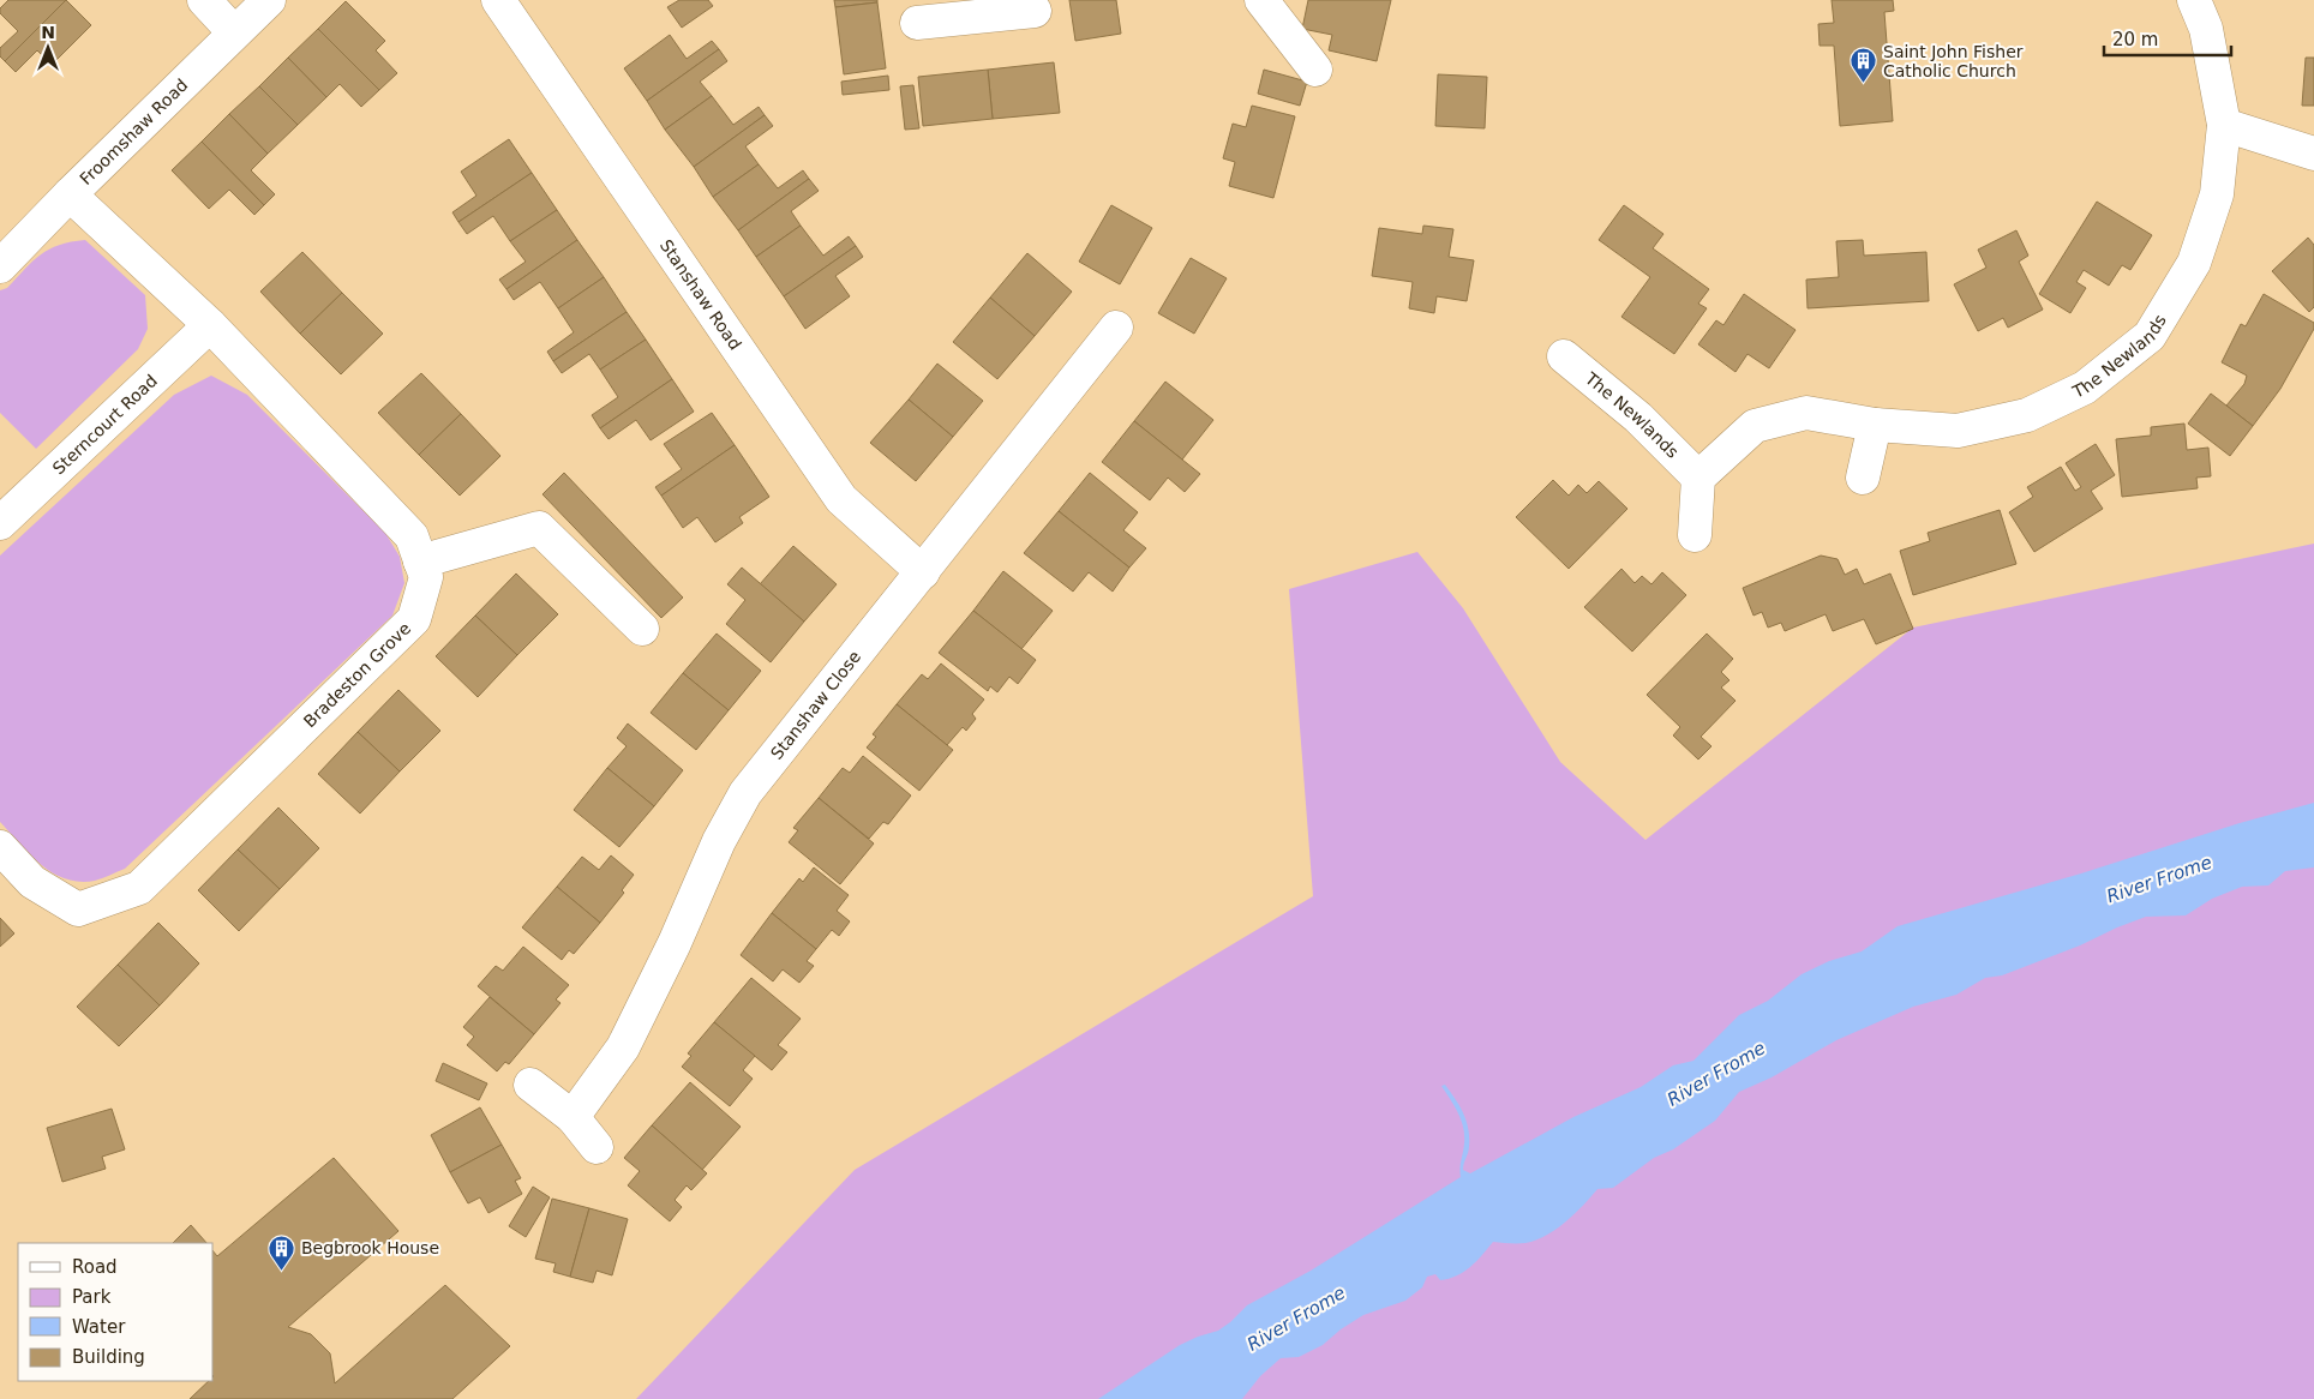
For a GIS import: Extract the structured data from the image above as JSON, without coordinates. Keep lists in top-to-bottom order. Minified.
{"streets":{"street":["Froomshaw Road","Stanshaw Road","The Newlands","Sterncourt Road","Bradeston Grove","Stanshaw Close"]},"crossings":[["Froomshaw Road","Bradeston Grove"],["Stanshaw Road","Stanshaw Close"],["Sterncourt Road","Bradeston Grove"]],"water":["River Frome"],"places":{"building":["Saint John Fisher Catholic Church","Begbrook House"]},"legend":["Road","Park","Water","Building"],"scale_bar":"20 m","north":"top"}
